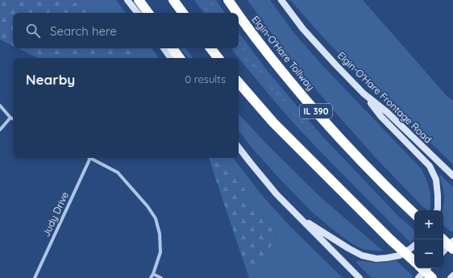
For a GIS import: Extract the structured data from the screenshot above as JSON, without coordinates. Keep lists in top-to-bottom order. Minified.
{"streets":{"highway":["Elgin-O'Hare Tollway","IL 390"],"main road":["Elgin-O'Hare Frontage Road"],"street":["Judy Drive"]},"page":{"search":"Search here","heading":["Nearby","0 results"],"map_buttons":["+","−"]}}
